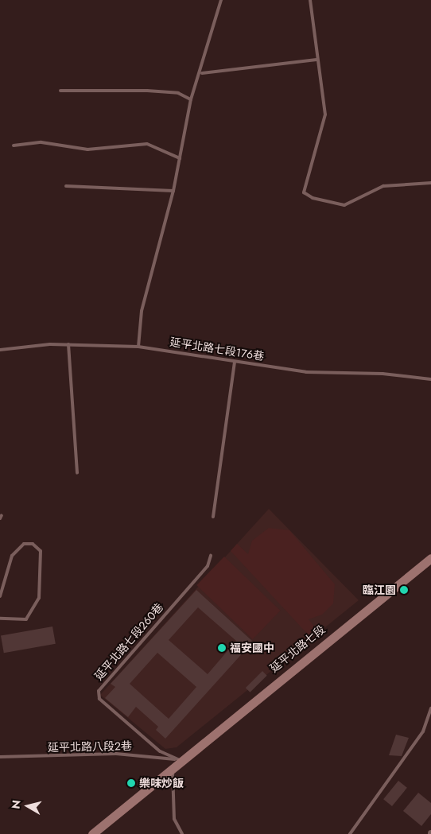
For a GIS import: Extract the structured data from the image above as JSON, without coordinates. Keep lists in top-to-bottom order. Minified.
{"streets":{"street":["延平北路七段"],"lane":["延平北路七段176巷","延平北路七段260巷","延平北路八段2巷"]},"crossings":[["延平北路七段260巷","延平北路七段"],["延平北路七段260巷","延平北路八段2巷"],["延平北路七段","延平北路八段2巷"]],"places":["臨江園","福安國中","樂味炒飯"],"north":"left"}
